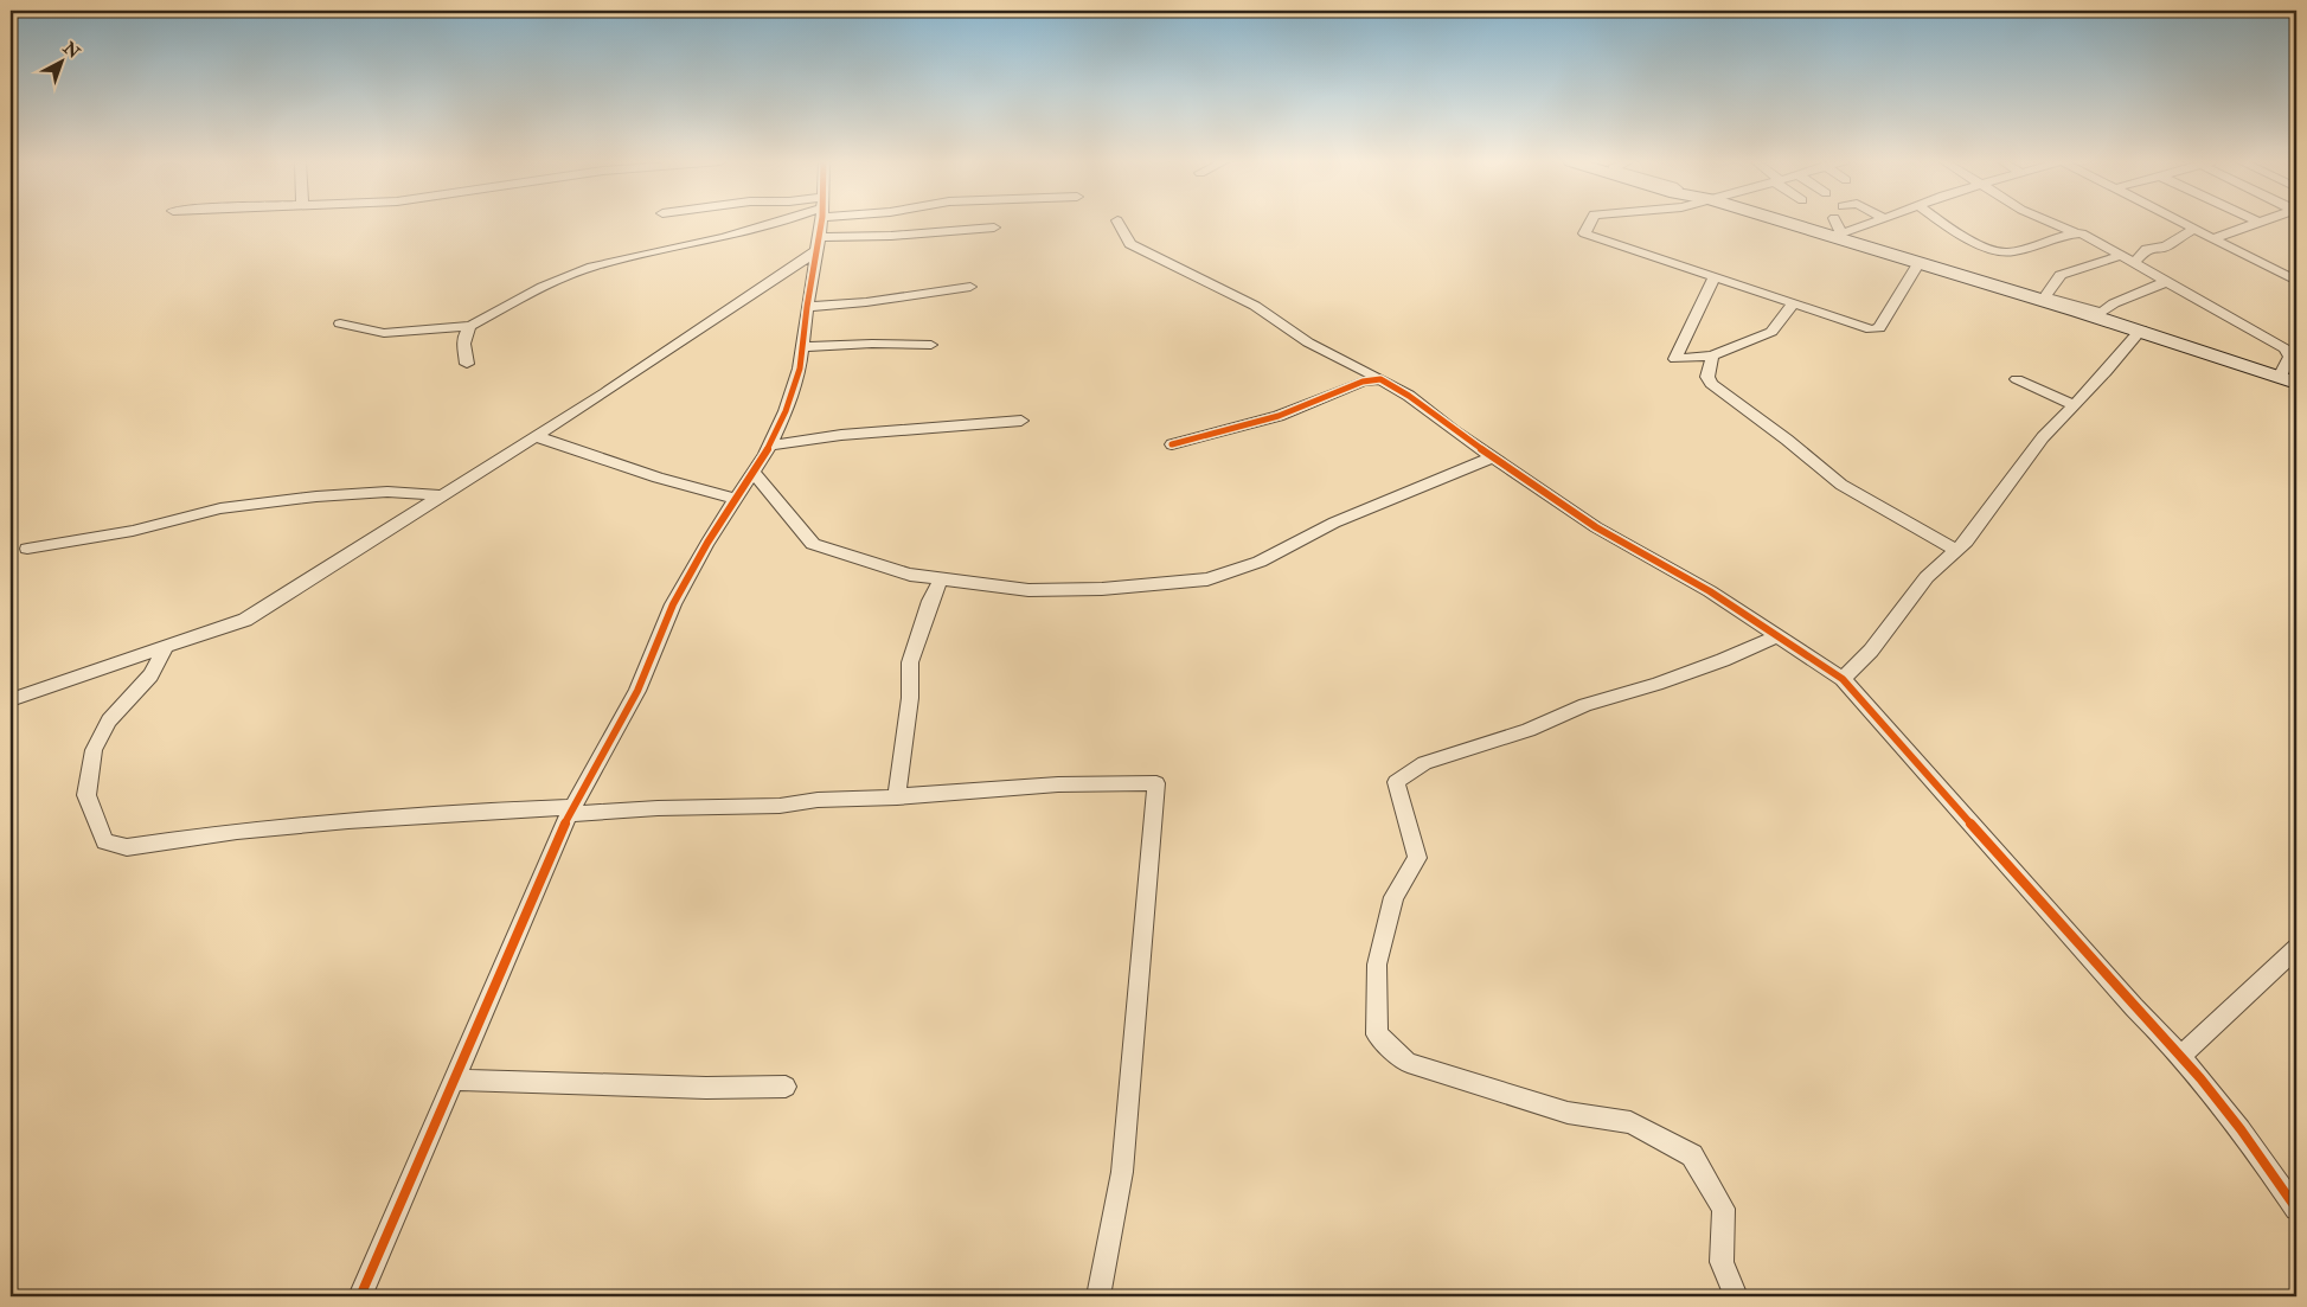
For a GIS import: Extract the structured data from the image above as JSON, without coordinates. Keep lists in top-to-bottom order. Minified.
{"north":"top right"}
